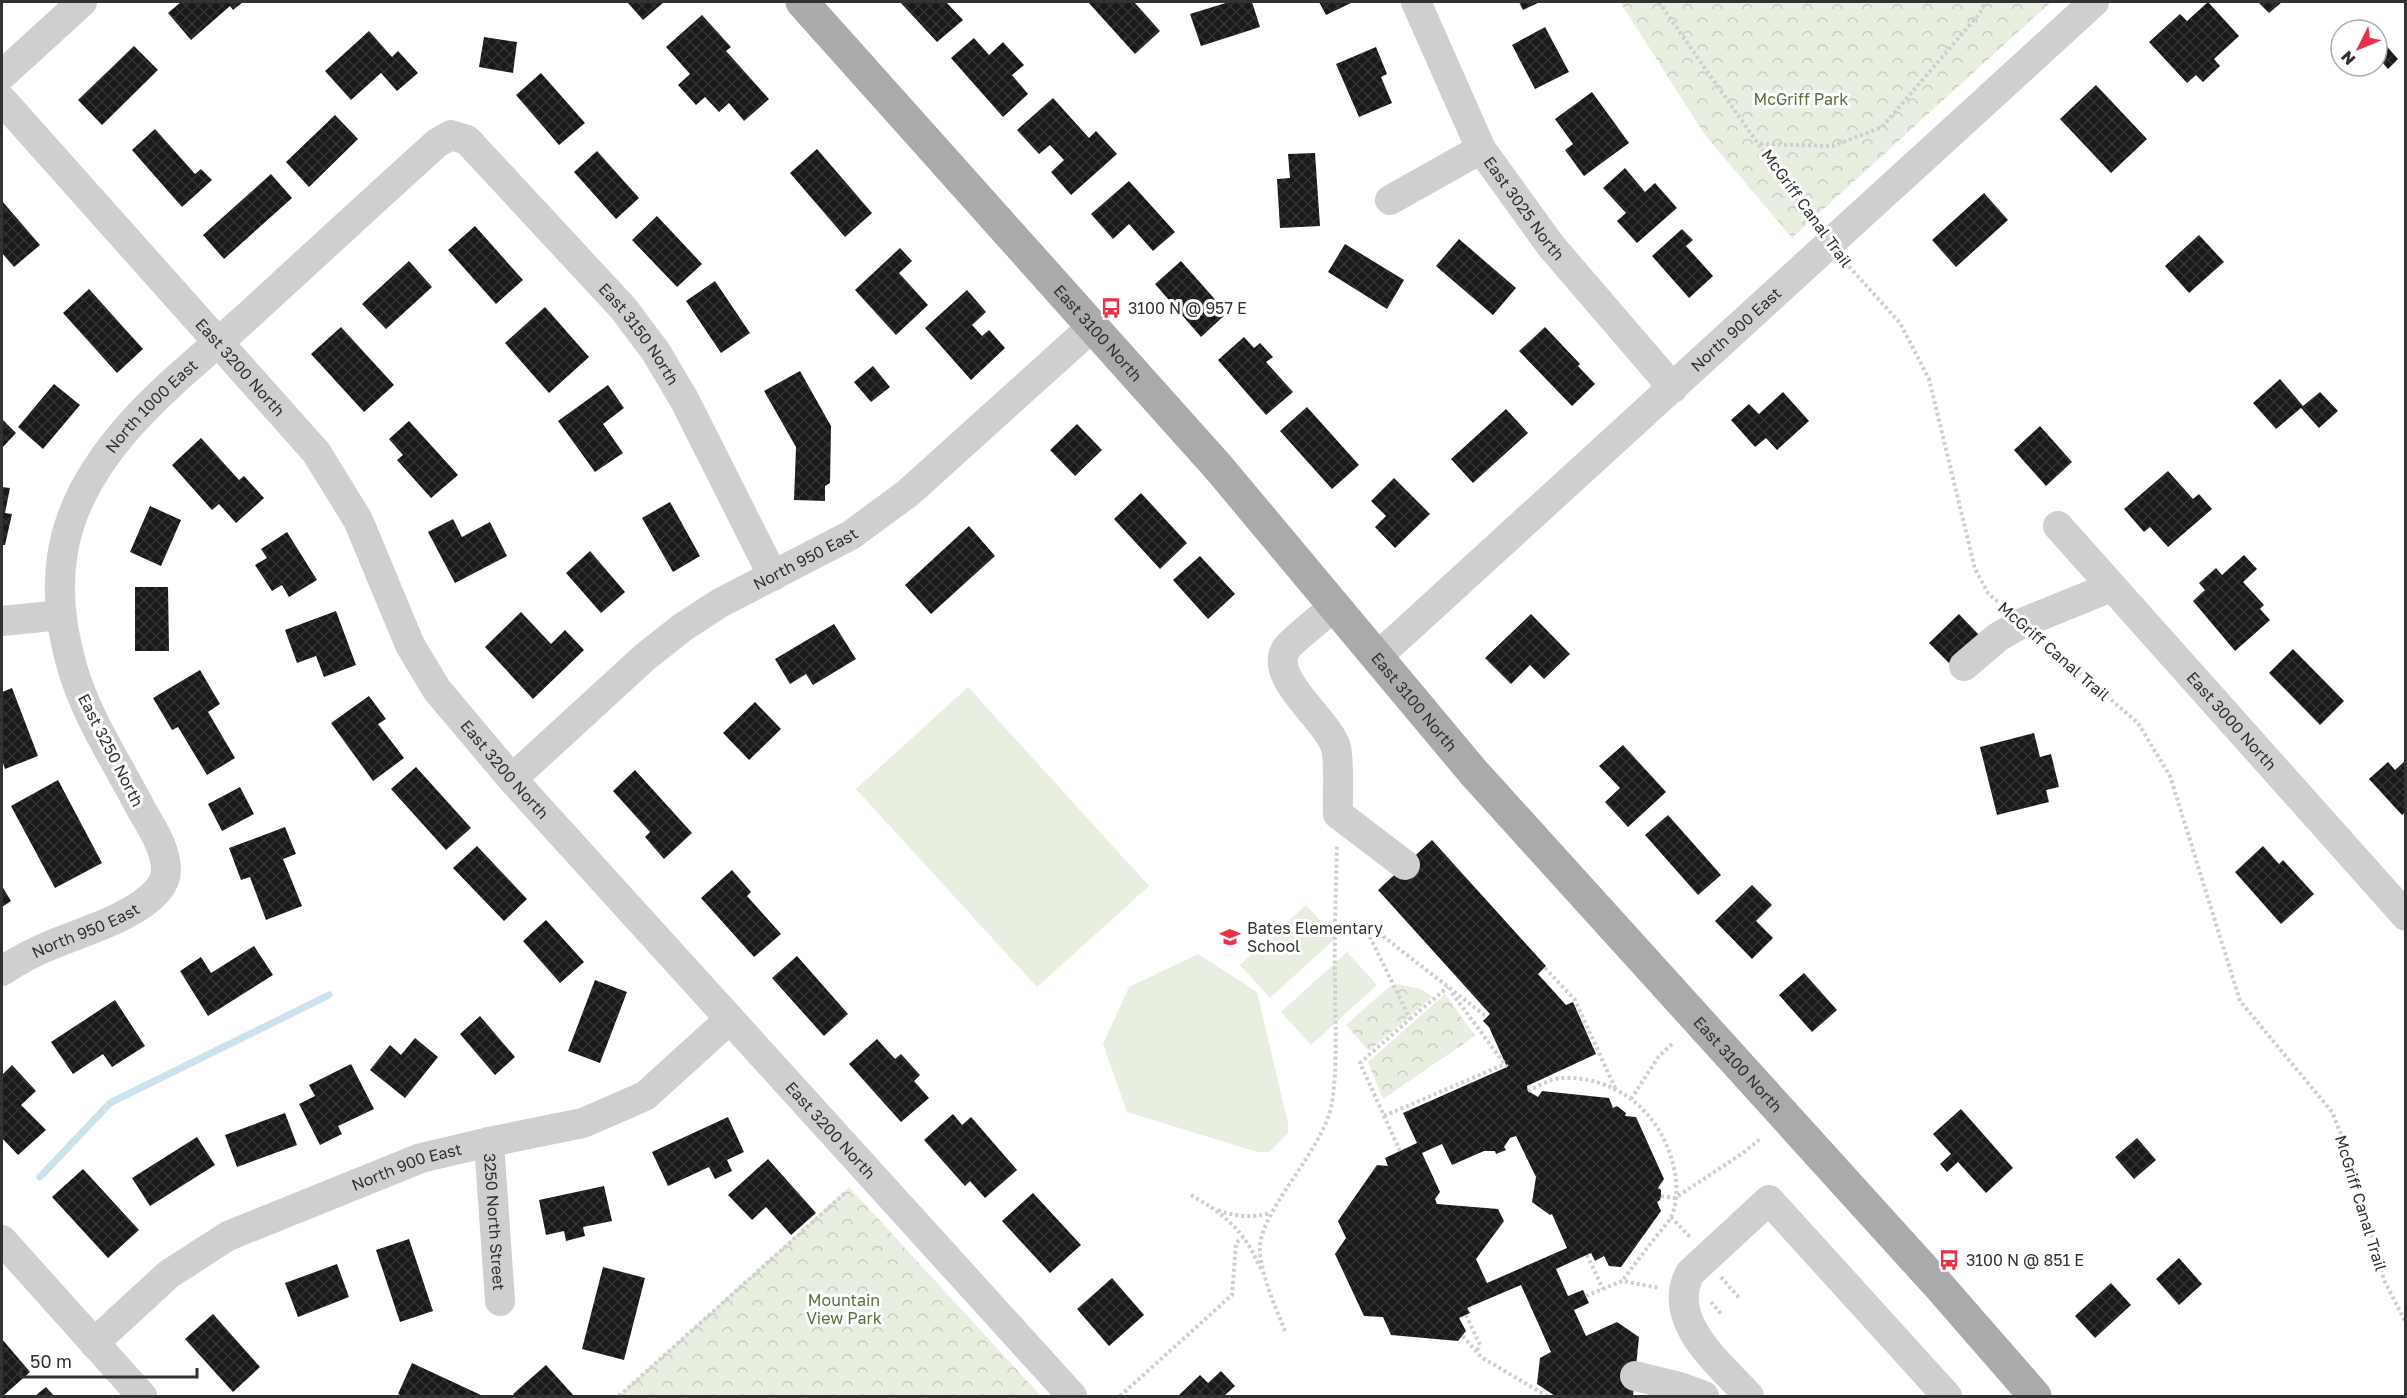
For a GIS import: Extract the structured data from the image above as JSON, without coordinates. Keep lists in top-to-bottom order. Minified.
{"streets":{"main road":["East 3100 North"],"street":["East 3025 North","North 900 East","East 3150 North","East 3200 North","North 1000 East","North 950 East","East 3000 North","East 3250 North","3250 North Street"],"path":["McGriff Canal Trail"]},"crossings":[["East 3025 North","North 900 East"],["McGriff Canal Trail","North 900 East"],["North 900 East","East 3100 North"],["North 900 East","East 3200 North"],["North 900 East","3250 North Street"],["East 3100 North","North 950 East"],["East 3150 North","North 1000 East"],["East 3150 North","North 950 East"],["East 3200 North","North 1000 East"],["East 3200 North","North 950 East"],["North 1000 East","East 3250 North"],["North 950 East","East 3250 North"]],"parks":["McGriff Park","Mountain View Park"],"places":{"bus stop":["3100 N @ 957 E","3100 N @ 851 E"],"school or university":["Bates Elementary School"]},"scale_bar":"50 m","north":"bottom left"}
